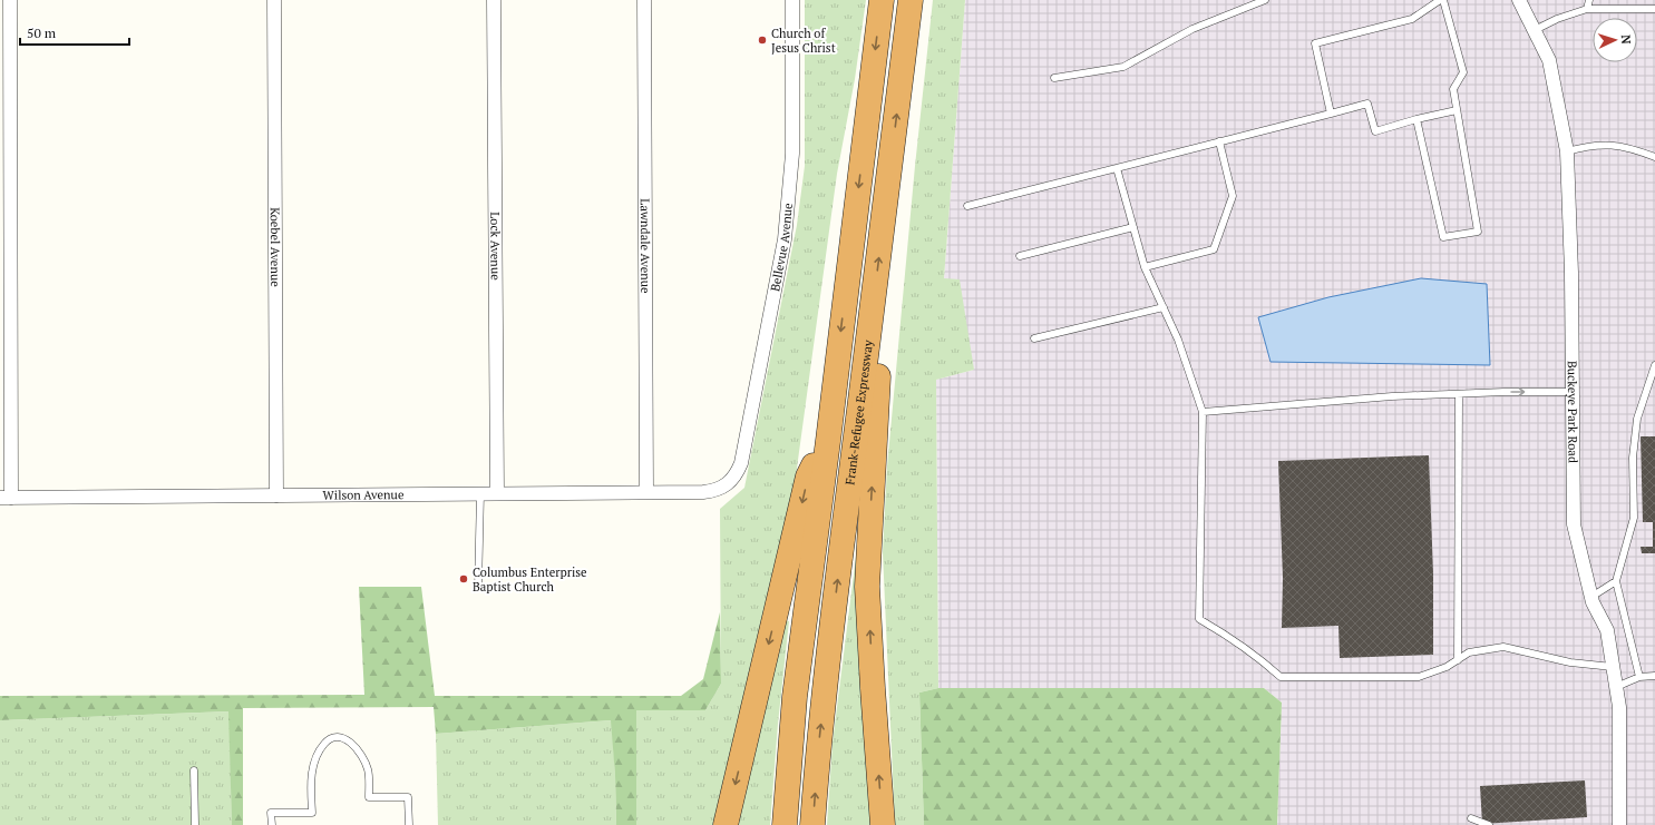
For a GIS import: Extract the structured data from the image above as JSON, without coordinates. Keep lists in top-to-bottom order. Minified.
{"streets":{"highway":["Frank-Refugee Expressway"],"street":["Lock Avenue","Lawndale Avenue","Koebel Avenue","Bellevue Avenue","Buckeye Park Road","Wilson Avenue"]},"crossings":[["Lock Avenue","Wilson Avenue"],["Lawndale Avenue","Wilson Avenue"],["Koebel Avenue","Wilson Avenue"],["Bellevue Avenue","Wilson Avenue"]],"places":["Church of Jesus Christ","Columbus Enterprise Baptist Church"],"scale_bar":"50 m","north":"right"}
